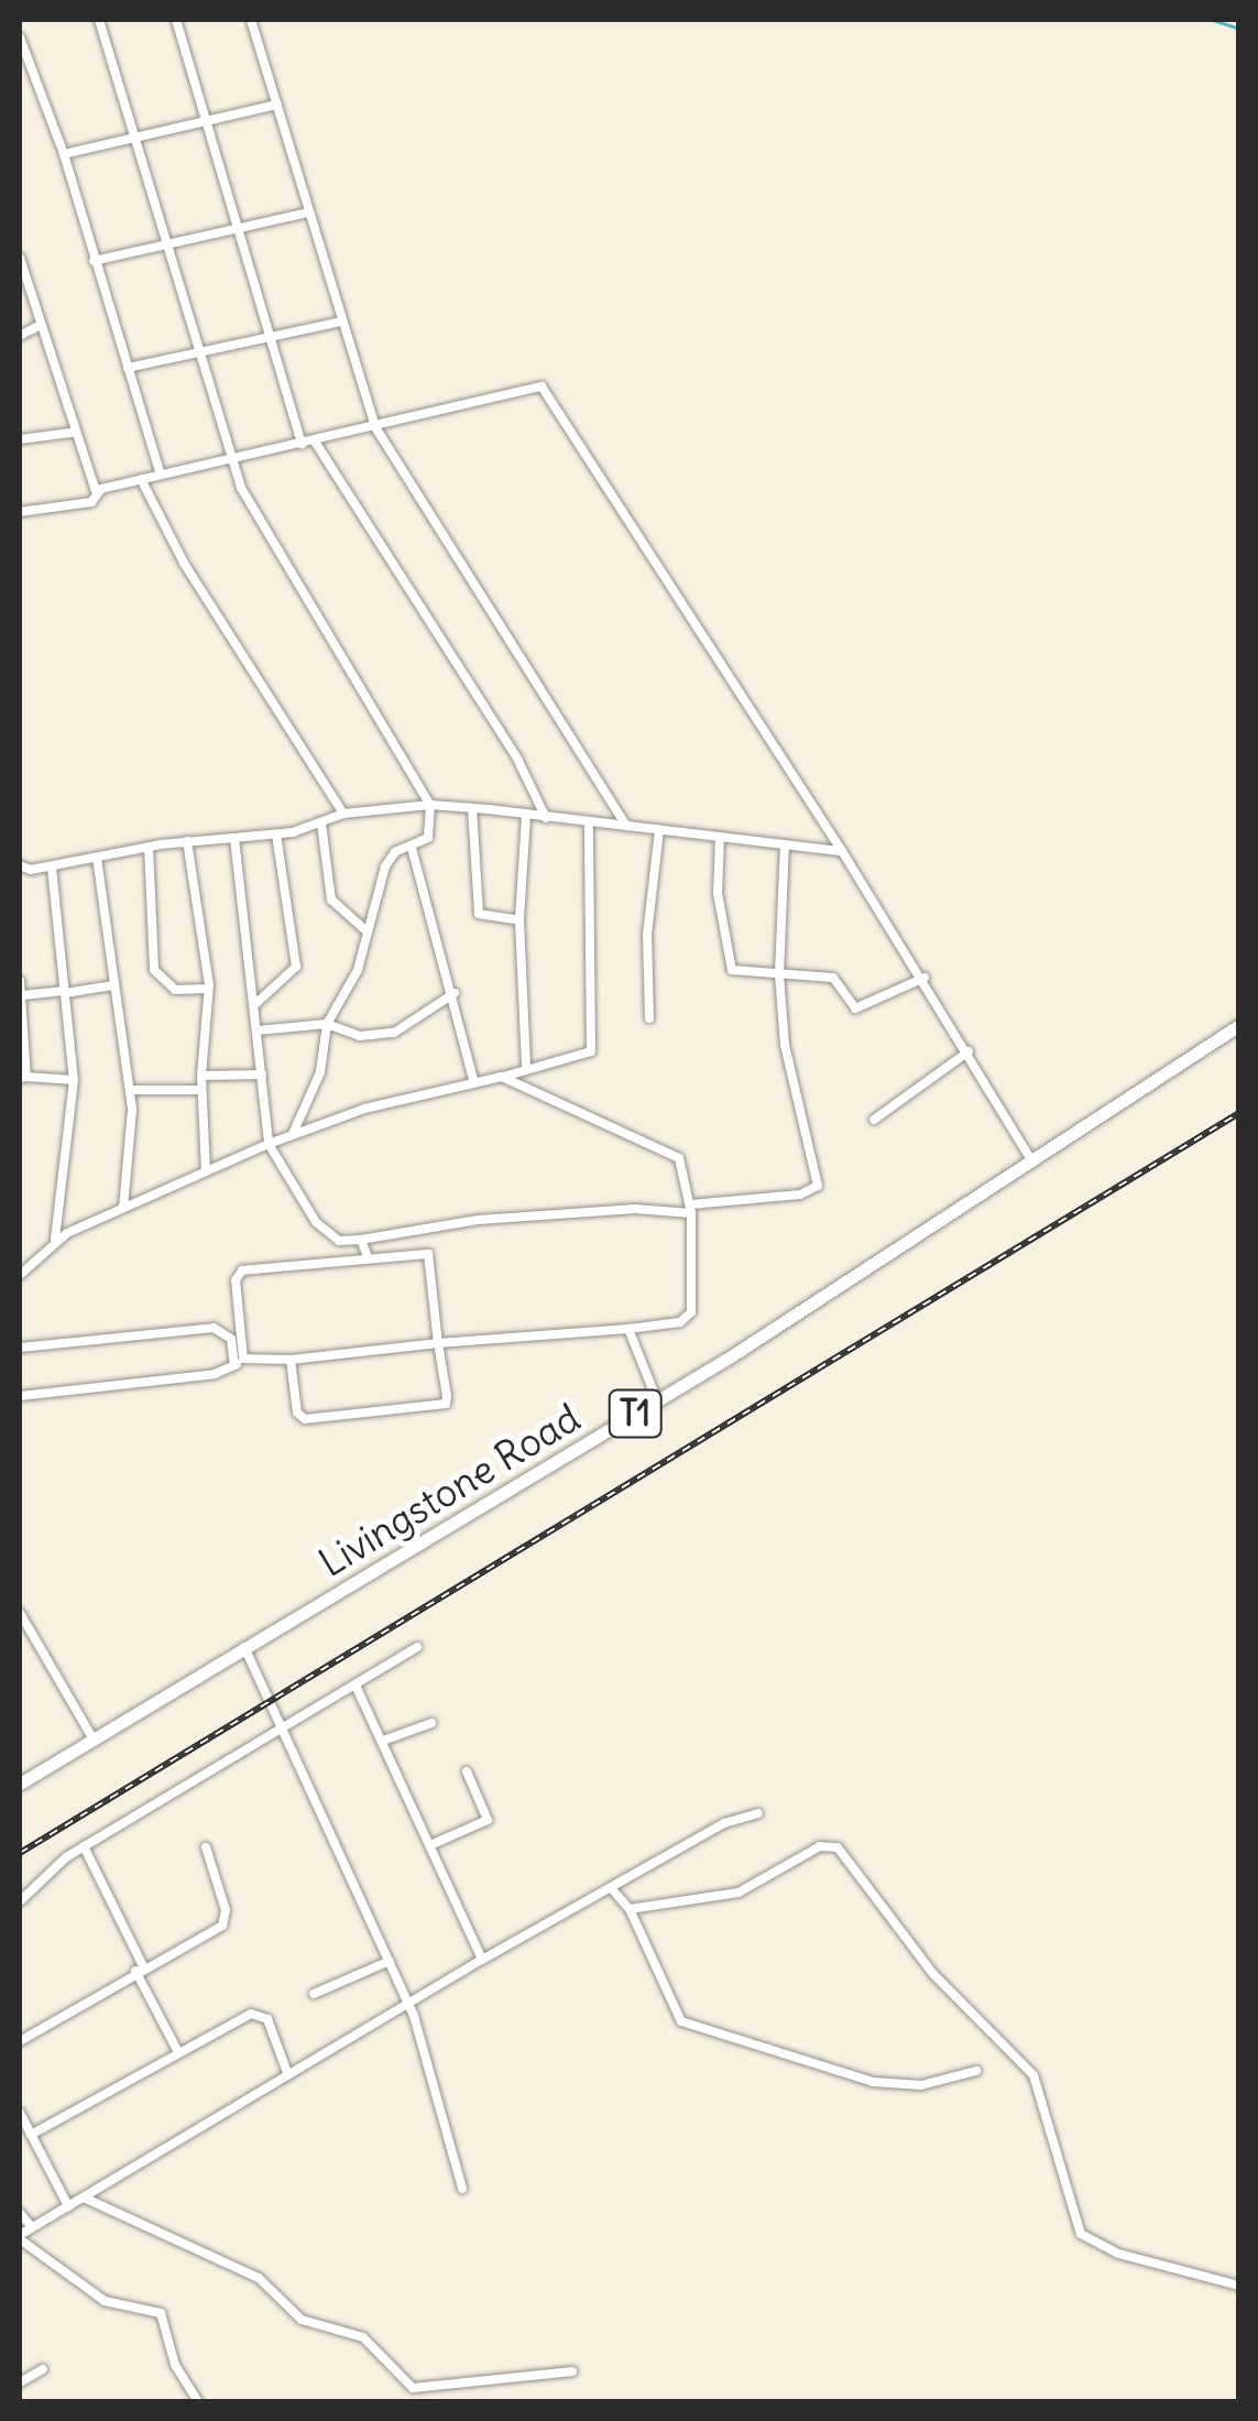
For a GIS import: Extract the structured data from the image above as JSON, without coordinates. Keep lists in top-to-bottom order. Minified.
{"streets":{"highway":["T1","Livingstone Road"]}}
